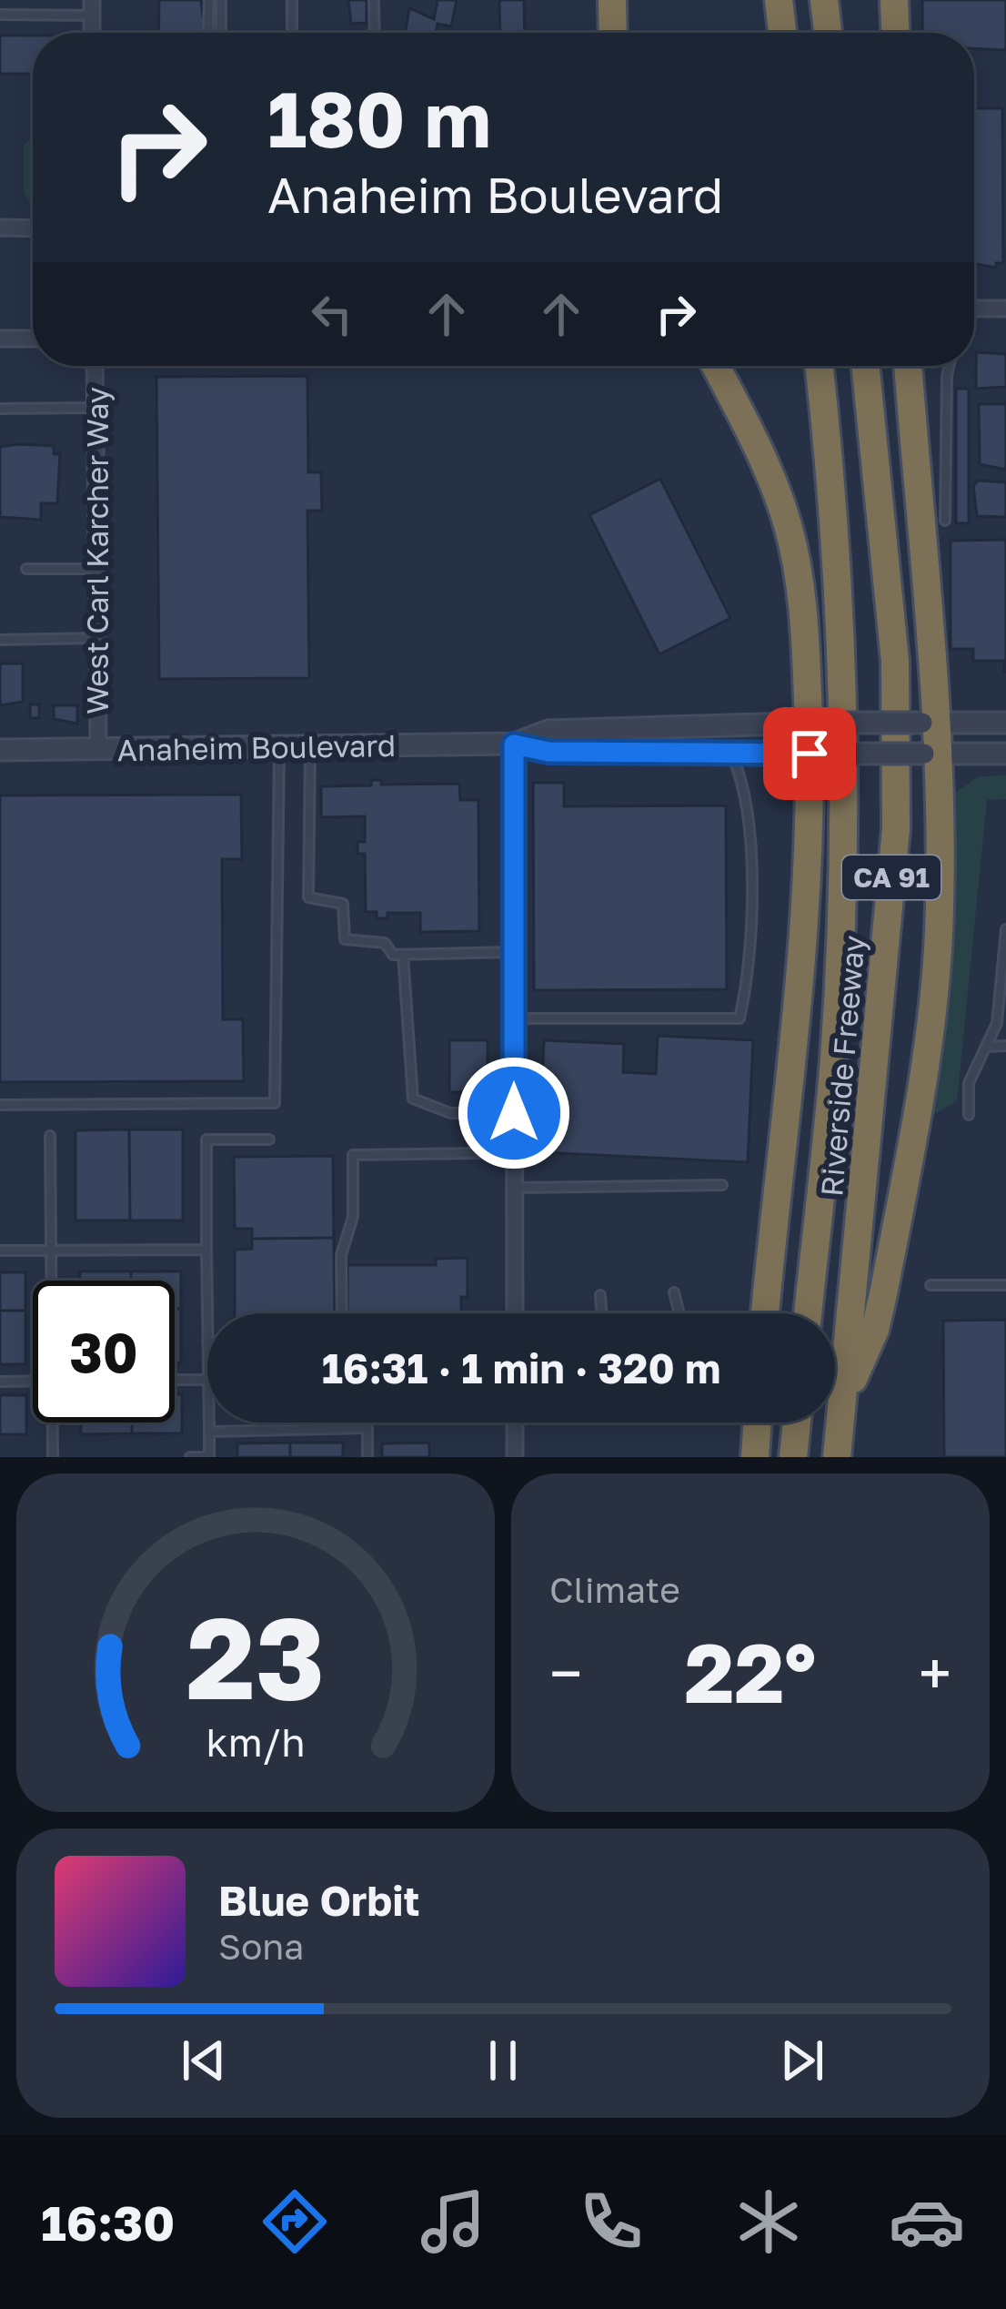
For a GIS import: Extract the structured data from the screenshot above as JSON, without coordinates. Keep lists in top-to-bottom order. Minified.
{"streets":{"highway":["CA 91","Riverside Freeway"],"street":["West Carl Karcher Way","Anaheim Boulevard"]},"crossings":[["West Carl Karcher Way","Anaheim Boulevard"]],"page":{"turn":["180 m","Anaheim Boulevard"],"limit":"30","trip":"16:31 · 1 min · 320 m","tile":"Climate","heat":["−","22°","+"],"song":["Blue Orbit","Sona"],"tabs":"16:30","gauge":["23","km/h"]}}
